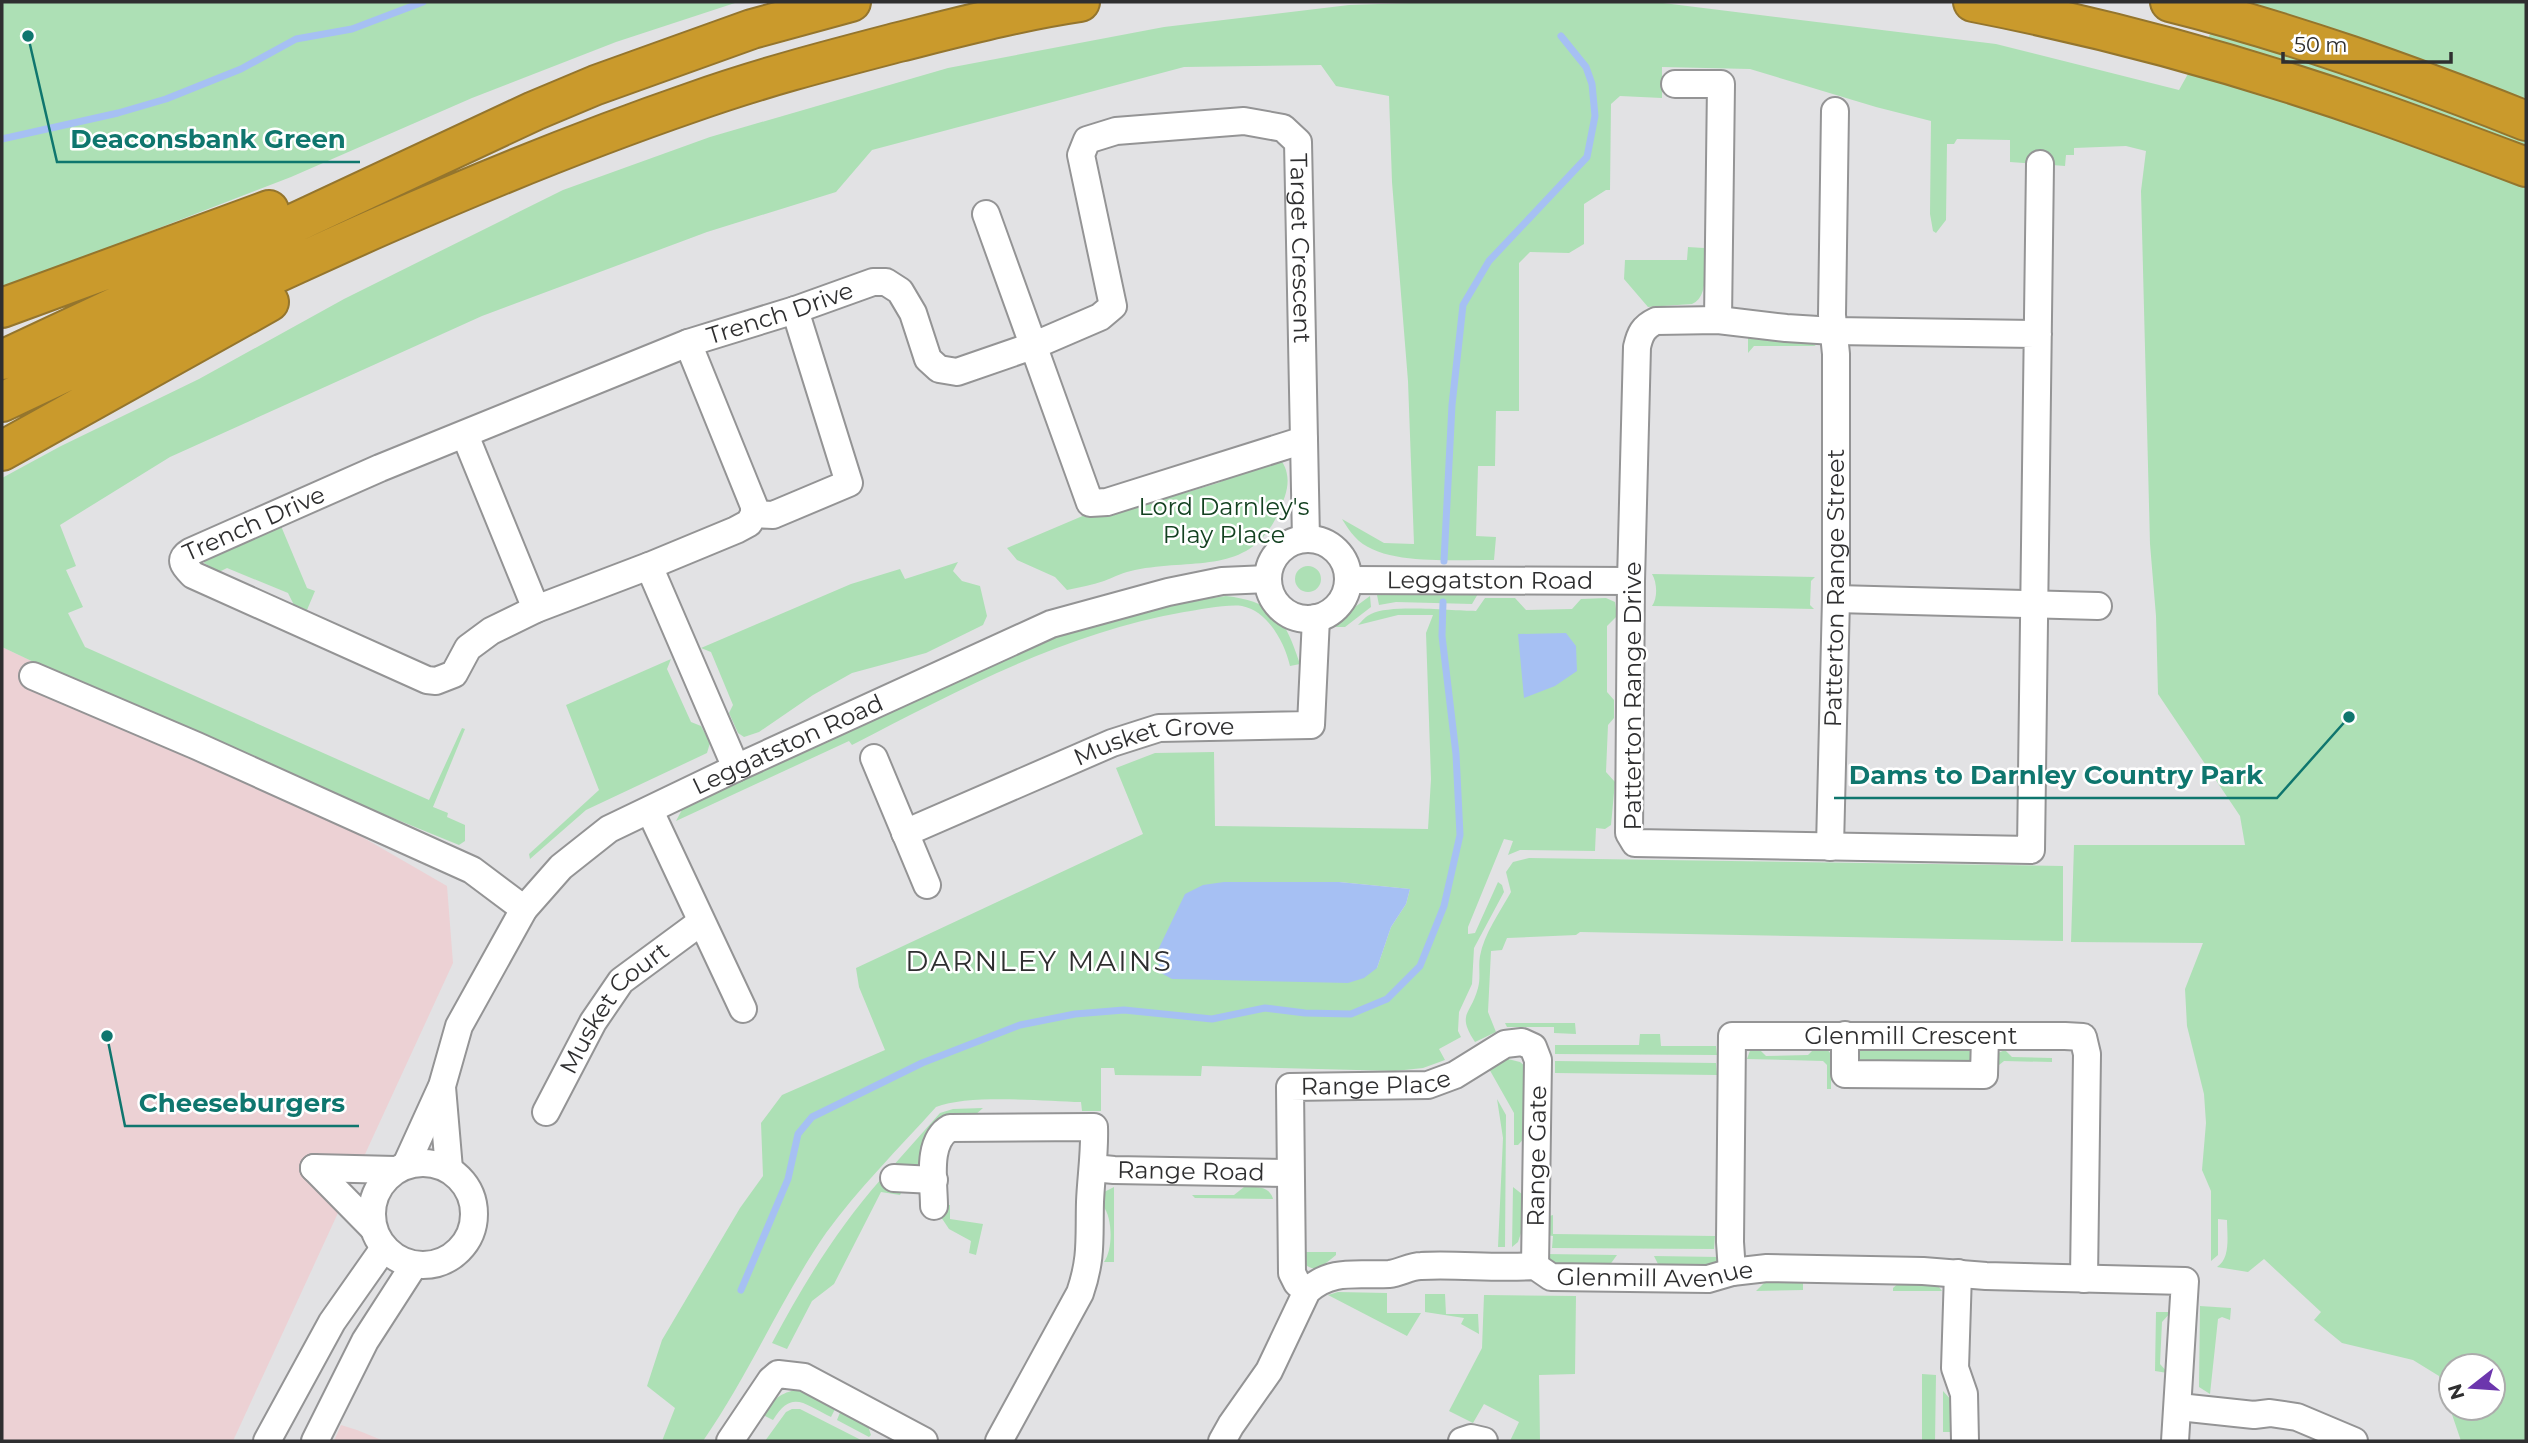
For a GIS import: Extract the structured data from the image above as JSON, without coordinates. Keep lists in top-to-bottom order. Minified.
{"streets":{"street":["Target Crescent","Trench Drive","Leggatston Road","Patterton Range Street","Patterton Range Drive","Musket Grove","Musket Court","Glenmill Crescent","Range Place","Range Gate","Range Road","Glenmill Avenue"]},"crossings":[["Target Crescent","Trench Drive"],["Leggatston Road","Patterton Range Drive"],["Leggatston Road","Musket Grove"],["Leggatston Road","Musket Court"],["Patterton Range Street","Patterton Range Drive"],["Glenmill Crescent","Glenmill Avenue"],["Range Place","Range Gate"],["Range Place","Range Road"],["Range Place","Glenmill Avenue"],["Range Gate","Glenmill Avenue"]],"districts":["DARNLEY MAINS"],"parks":["Lord Darnley's Play Place"],"places":["Deaconsbank Green","Dams to Darnley Country Park","Cheeseburgers"],"scale_bar":"50 m","north":"left"}
